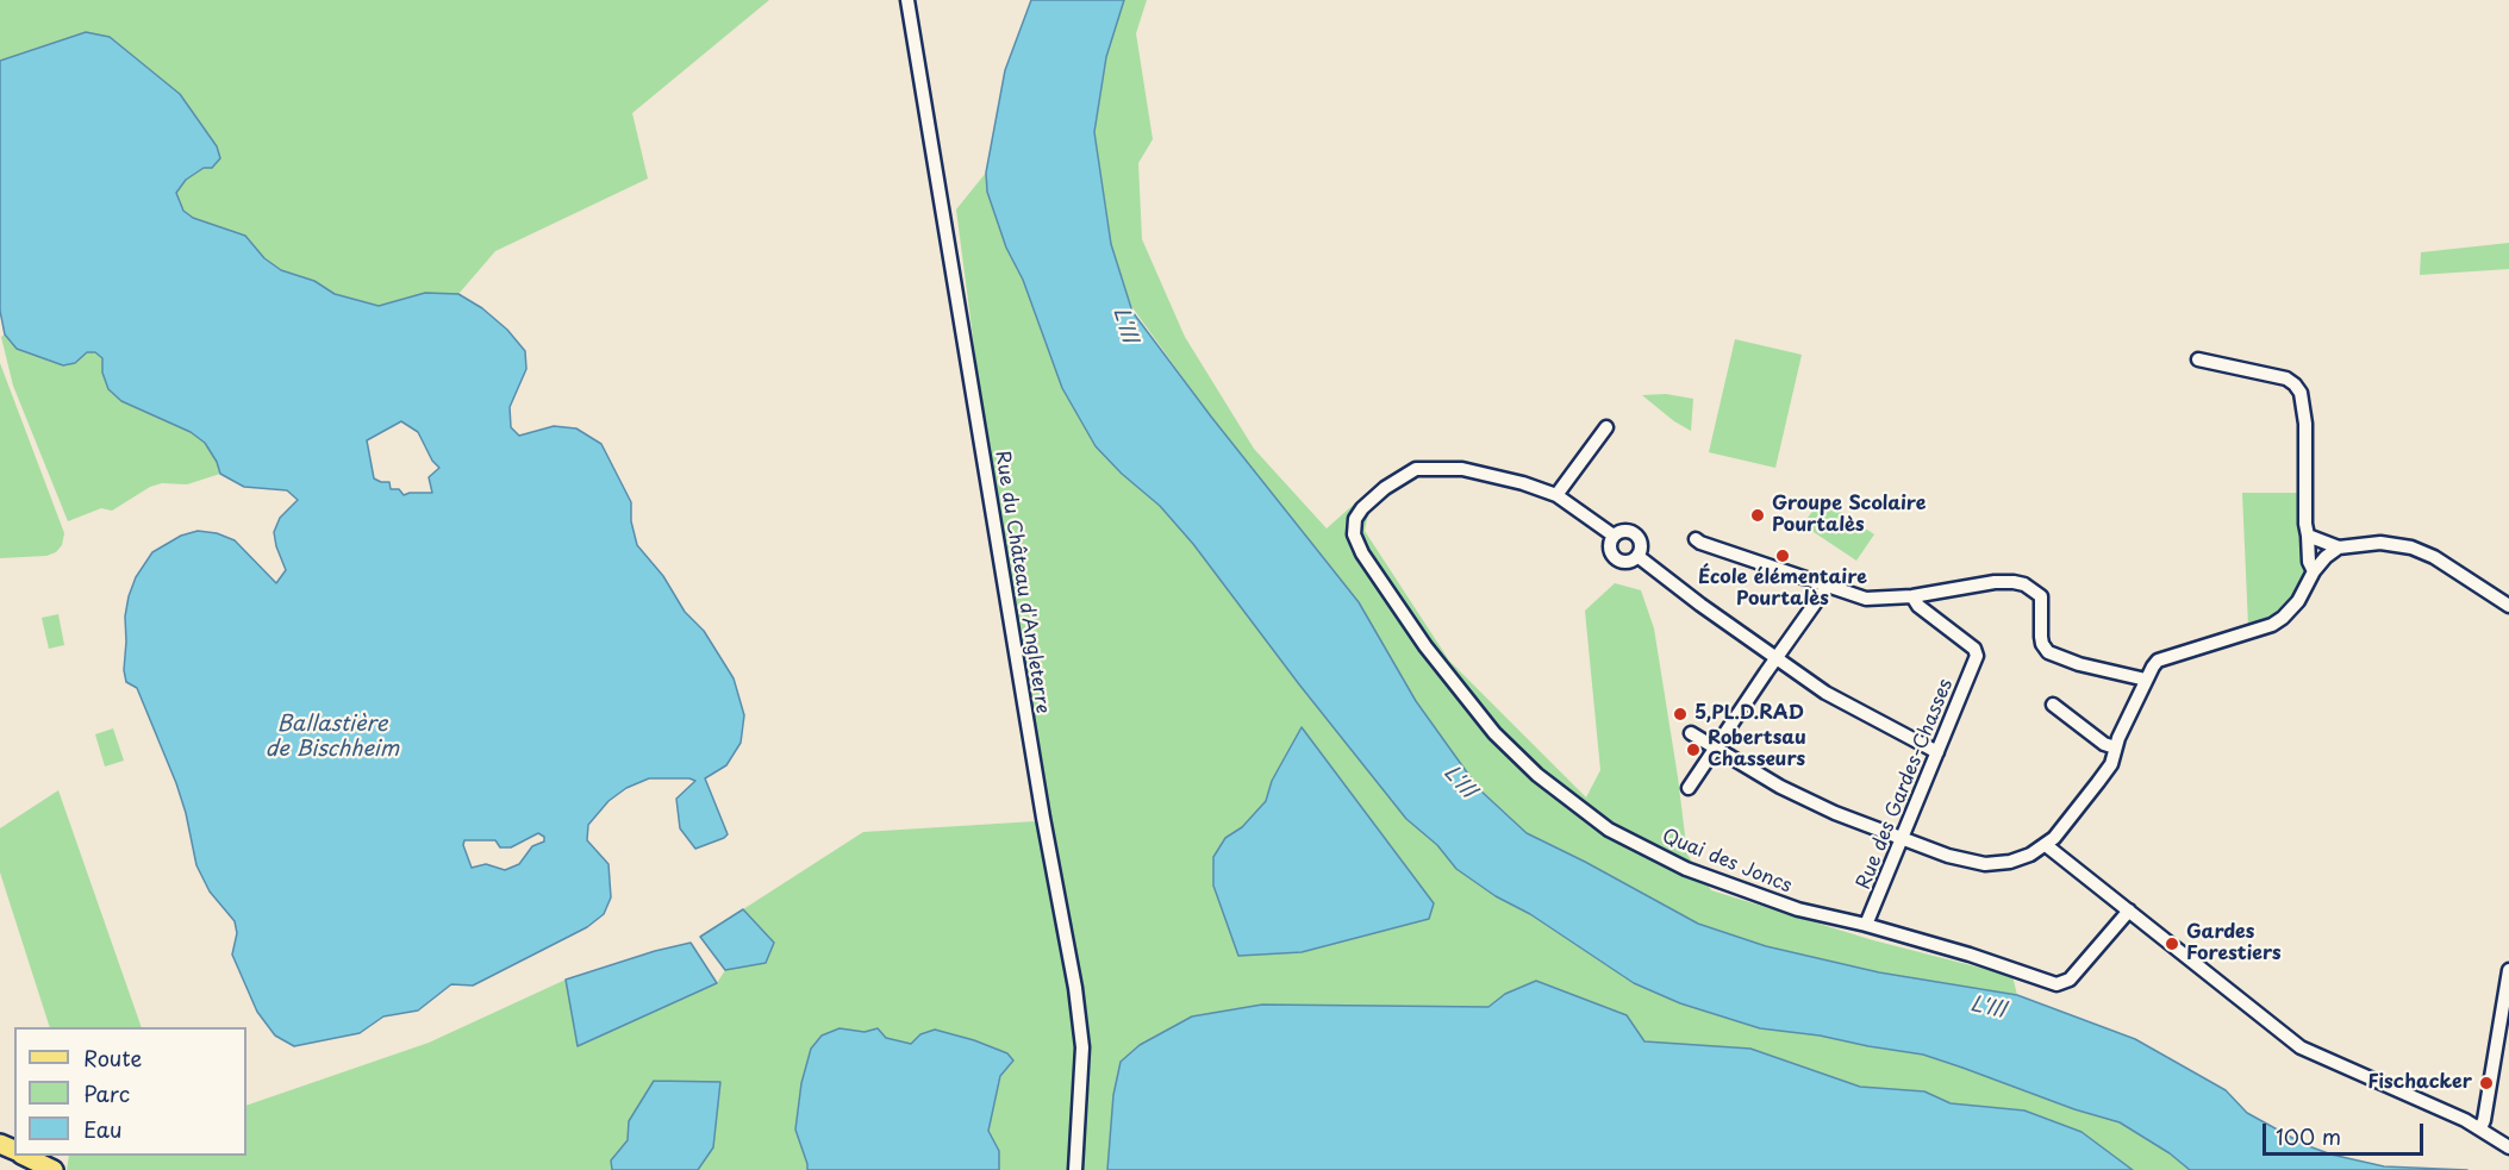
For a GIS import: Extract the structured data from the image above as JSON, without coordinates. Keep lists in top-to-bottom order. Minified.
{"streets":{"street":["Rue du Château d'Angleterre","Rue des Gardes-Chasses","Quai des Joncs"]},"crossings":[["Rue des Gardes-Chasses","Quai des Joncs"]],"water":["L'Ill","Ballastière de Bischheim"],"places":["Groupe Scolaire Pourtalès","École élémentaire Pourtalès","5,PL.D.RAD","Robertsau Chasseurs","Gardes Forestiers","Fischacker"],"legend":["Route","Parc","Eau"],"scale_bar":"100 m"}
